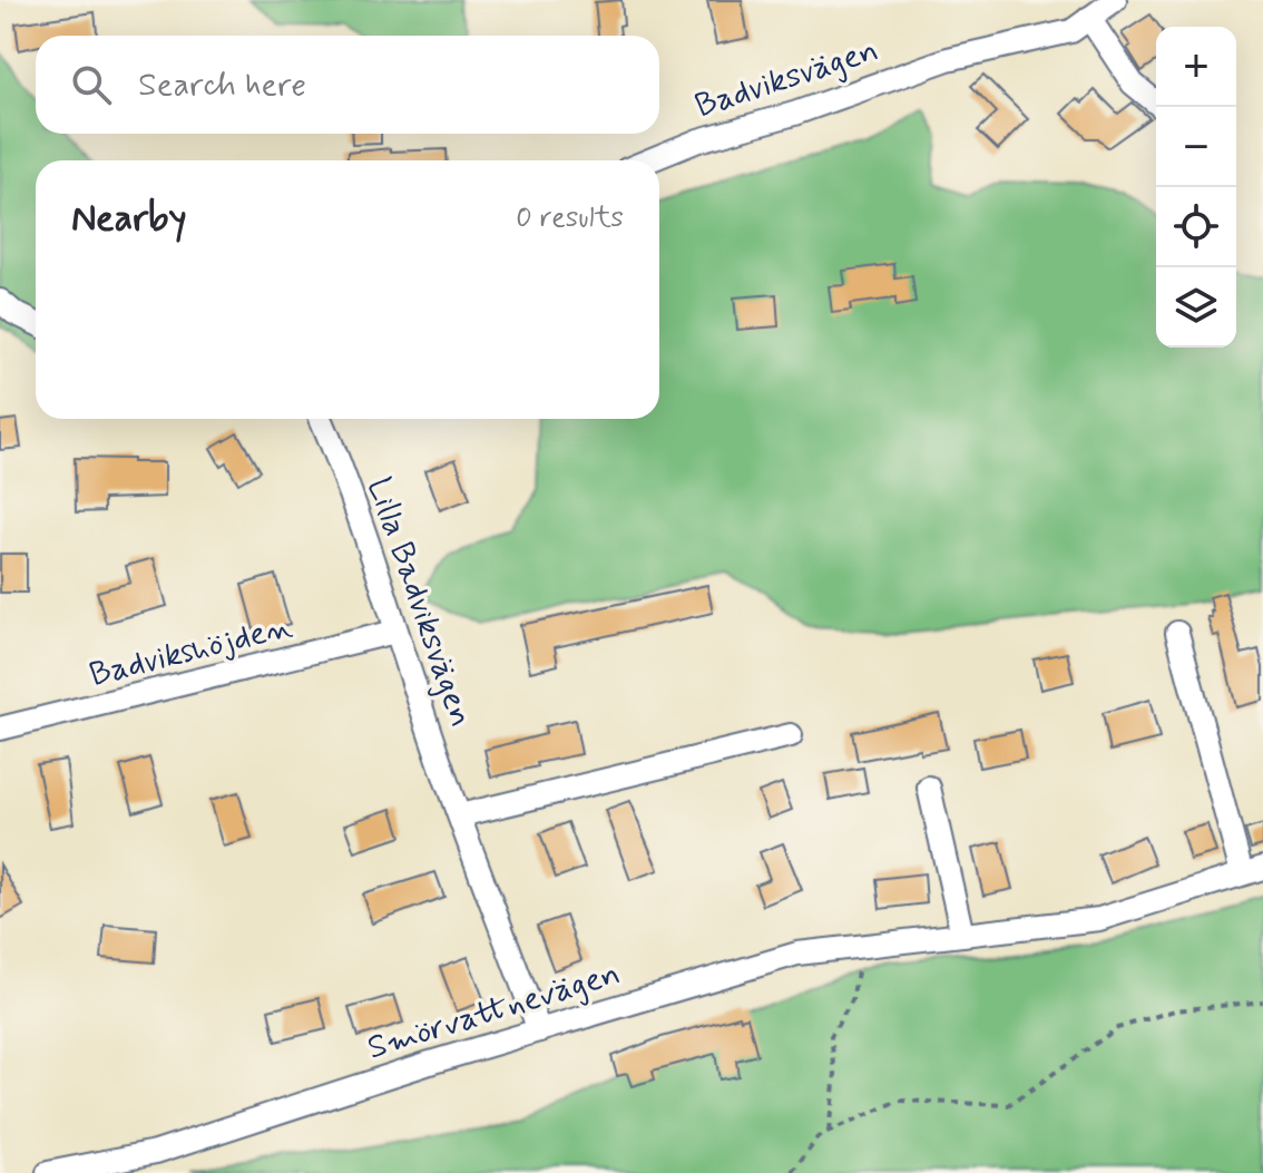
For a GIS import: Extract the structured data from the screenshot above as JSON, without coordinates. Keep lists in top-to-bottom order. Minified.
{"streets":{"street":["Badviksvägen","Lilla Badviksvägen","Badvikshöjden","Smörvattnevägen"]},"crossings":[["Lilla Badviksvägen","Badvikshöjden"],["Lilla Badviksvägen","Smörvattnevägen"]],"page":{"map_buttons":["+","−"],"search":"Search here","heading":["Nearby","0 results"]}}
